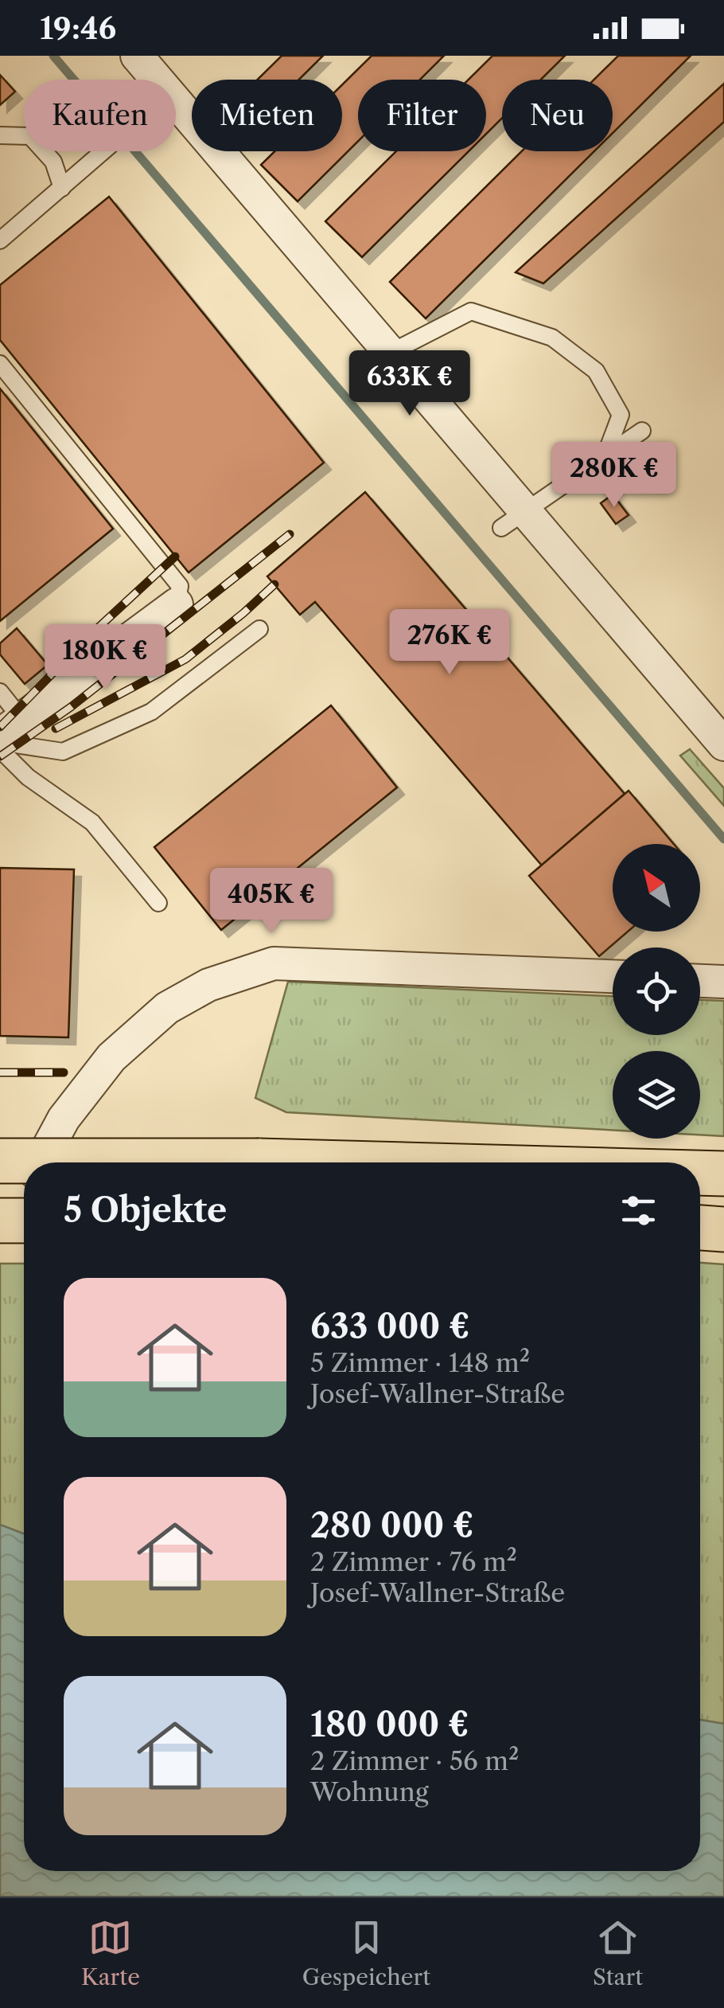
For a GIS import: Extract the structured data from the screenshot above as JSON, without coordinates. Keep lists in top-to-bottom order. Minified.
{"north":"top left","page":{"status":"19:46","chip":["Kaufen","Mieten","Filter","Neu"],"price":["633K €","280K €","276K €","180K €","405K €"],"heading":"5 Objekte","list":[{"name":"633 000 €","note":"5 Zimmer · 148 m² · Josef-Wallner-Straße"},{"name":"280 000 €","note":"2 Zimmer · 76 m² · Josef-Wallner-Straße"},{"name":"180 000 €","note":"2 Zimmer · 56 m² · Wohnung"}],"tabs":["Karte","Gespeichert","Start"]}}
